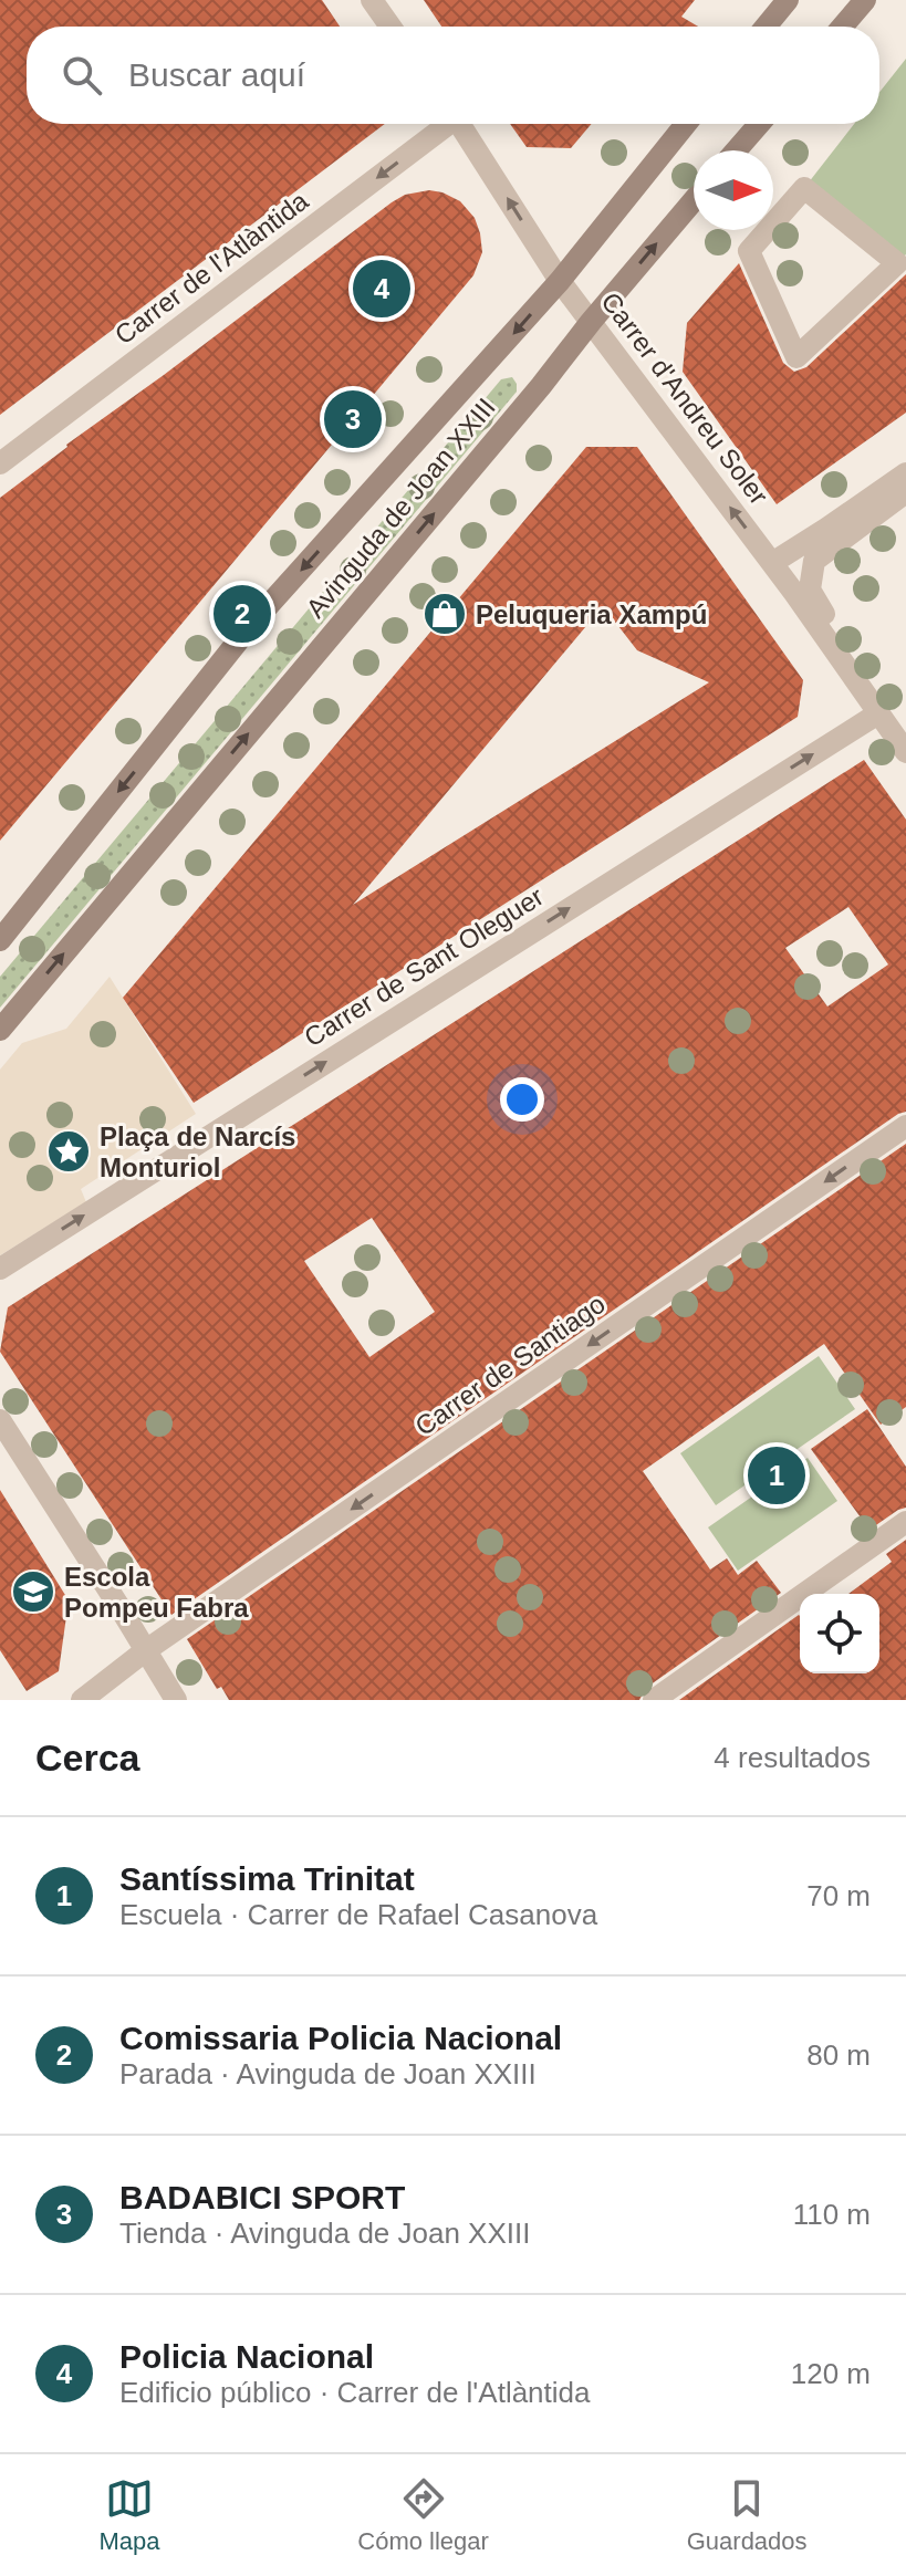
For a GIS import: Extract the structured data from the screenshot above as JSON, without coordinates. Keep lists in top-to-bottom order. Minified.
{"streets":{"street":["Carrer de l'Atlàntida","Carrer d'Andreu Soler","Avinguda de Joan XXIII","Carrer de Sant Oleguer","Carrer de Santiago"]},"crossings":[["Carrer d'Andreu Soler","Avinguda de Joan XXIII"],["Carrer d'Andreu Soler","Carrer de Sant Oleguer"]],"one_way":["Carrer de l'Atlàntida","Carrer d'Andreu Soler","Carrer de Sant Oleguer","Carrer de Santiago"],"places":{"shop":["Peluqueria Xampú"],"place":["Plaça de Narcís Monturiol"],"school or university":["Escola Pompeu Fabra"]},"north":"right","page":{"search":"Buscar aquí","pins":["4","3","2","1"],"heading":["Cerca","4 resultados"],"list":[{"mark":"1","name":"Santíssima Trinitat","note":"Escuela · Carrer de Rafael Casanova","value":"70 m"},{"mark":"2","name":"Comissaria Policia Nacional","note":"Parada · Avinguda de Joan XXIII","value":"80 m"},{"mark":"3","name":"BADABICI SPORT","note":"Tienda · Avinguda de Joan XXIII","value":"110 m"},{"mark":"4","name":"Policia Nacional","note":"Edificio público · Carrer de l'Atlàntida","value":"120 m"}],"nav":["Mapa","Cómo llegar","Guardados"]}}
